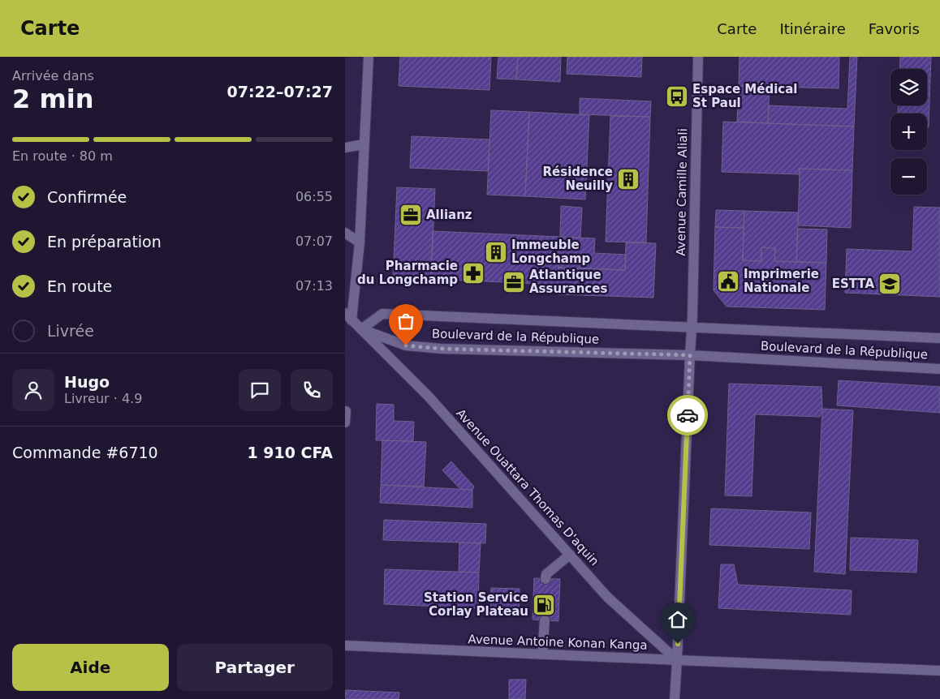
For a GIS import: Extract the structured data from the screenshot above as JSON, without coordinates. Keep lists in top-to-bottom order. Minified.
{"streets":{"street":["Avenue Camille Aliali","Boulevard de la République","Avenue Ouattara Thomas D'aquin","Avenue Antoine Konan Kanga"]},"crossings":[["Avenue Camille Aliali","Boulevard de la République"],["Avenue Camille Aliali","Avenue Ouattara Thomas D'aquin"],["Avenue Camille Aliali","Avenue Antoine Konan Kanga"],["Boulevard de la République","Avenue Ouattara Thomas D'aquin"],["Avenue Ouattara Thomas D'aquin","Avenue Antoine Konan Kanga"]],"places":{"bus stop":["Espace Médical St Paul"],"building":["Résidence Neuilly","Immeuble Longchamp"],"office":["Allianz","Atlantique Assurances"],"pharmacy":["Pharmacie du Longchamp"],"public building":["Imprimerie Nationale"],"school or university":["ESTTA"],"fuel station":["Station Service Corlay Plateau"]},"page":{"header":"Carte","nav":["Carte","Itinéraire","Favoris"],"heading":["2 min","Arrivée dans","07:22–07:27"],"panel":["Hugo","Livreur · 4.9","Commande #6710","1 910 CFA"],"map_buttons":["+","−"],"bar":"En route · 80 m","list":[["Confirmée","06:55"],["En préparation","07:07"],["En route","07:13"],"Livrée"],"buttons":["Aide","Partager"]}}
